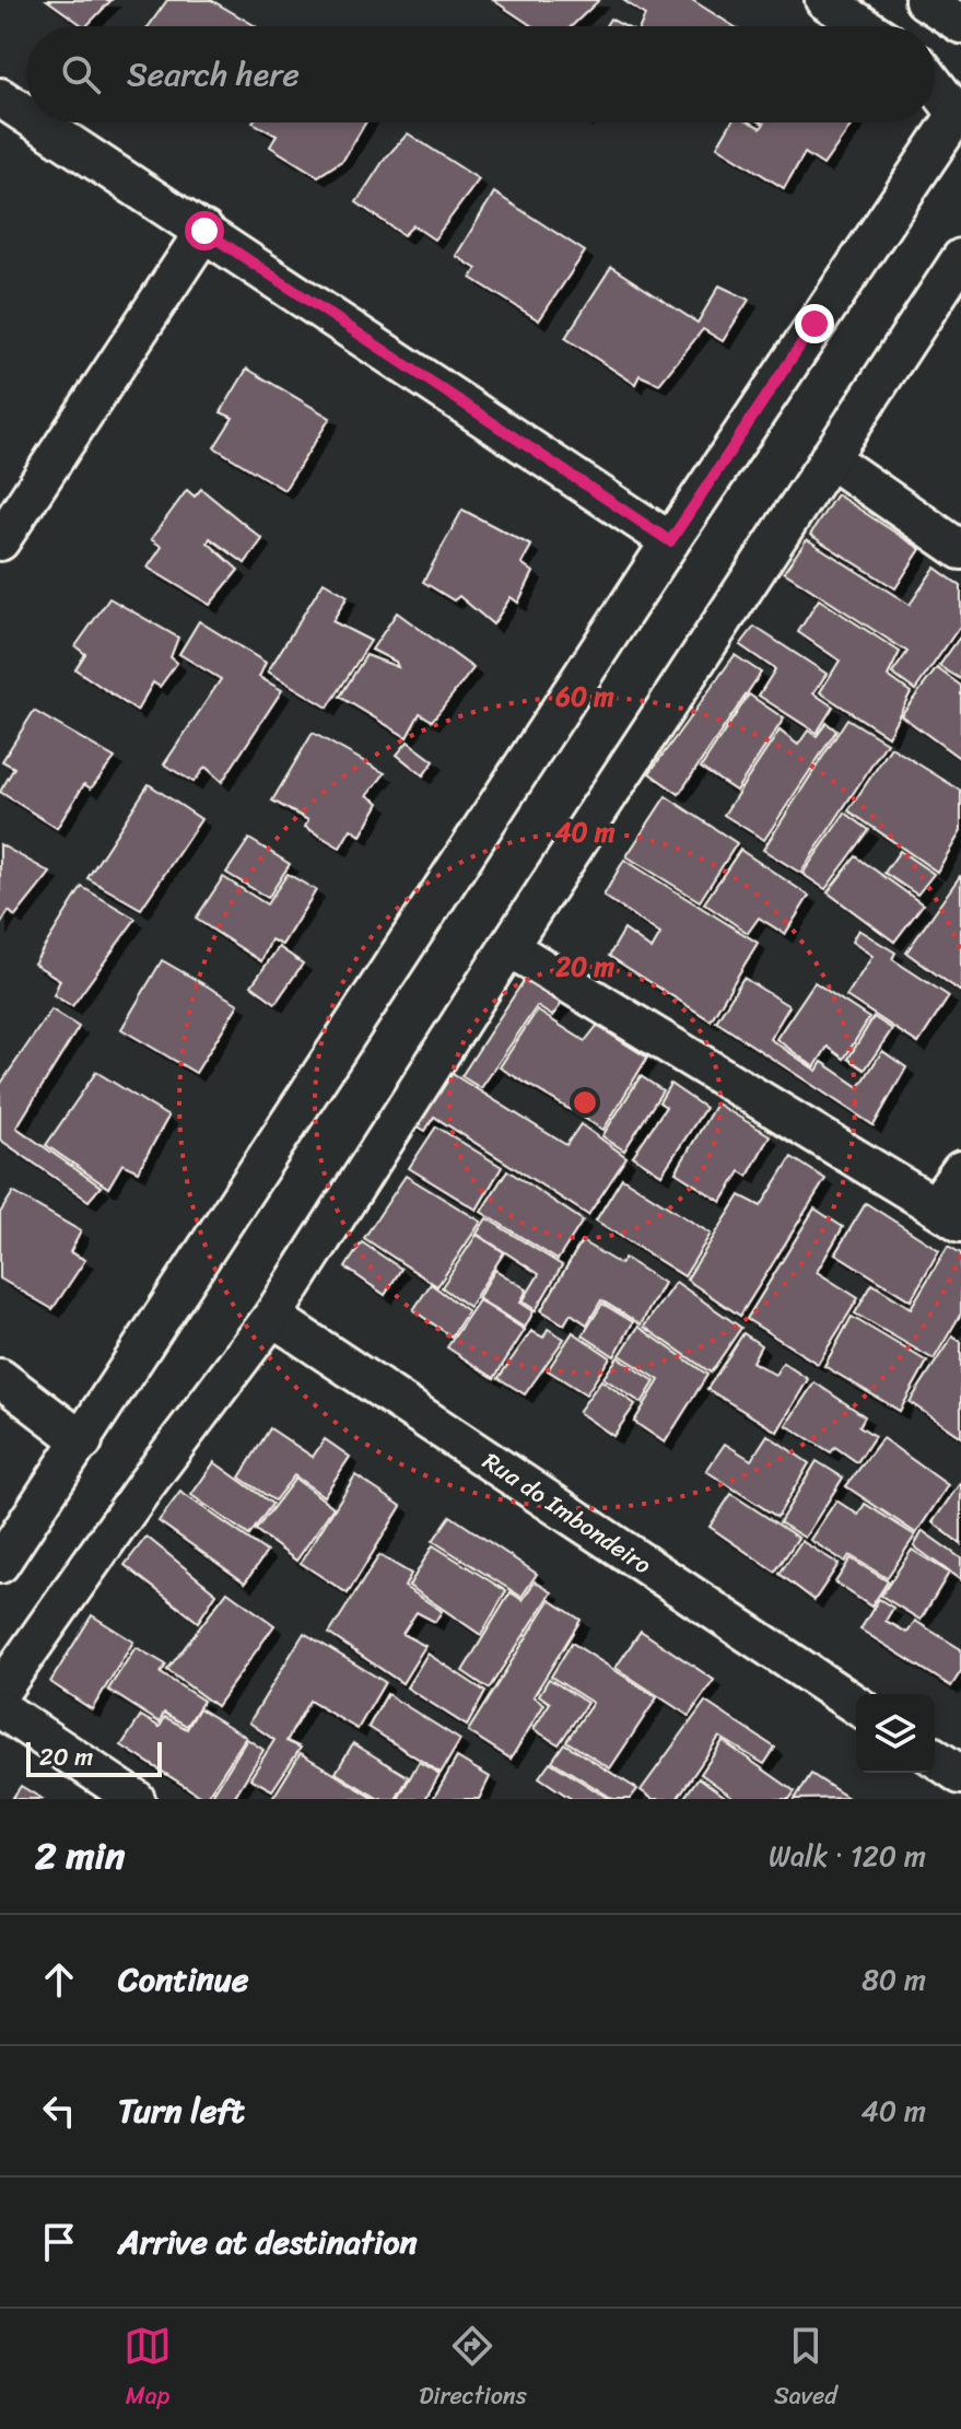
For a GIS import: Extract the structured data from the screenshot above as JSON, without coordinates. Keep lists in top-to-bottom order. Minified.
{"streets":{"street":["Rua do Imbondeiro"]},"scale_bar":"20 m","page":{"search":"Search here","scale":"20 m","heading":["2 min","Walk · 120 m"],"list":[["Continue","80 m"],["Turn left","40 m"],"Arrive at destination"],"nav":["Map","Directions","Saved"]},"rings":["60 m","40 m","20 m"]}
